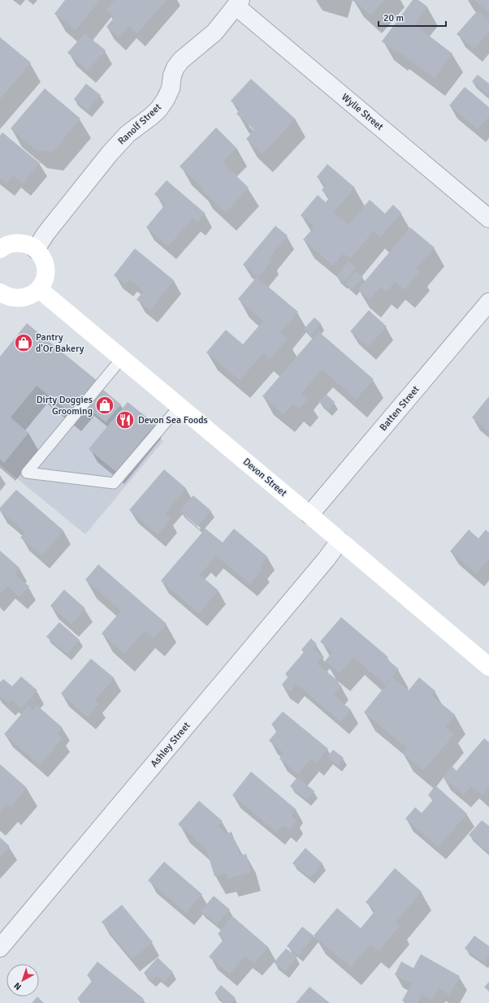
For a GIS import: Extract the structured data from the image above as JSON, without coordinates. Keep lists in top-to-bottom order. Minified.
{"streets":{"main road":["Devon Street"],"street":["Wylie Street","Ranolf Street","Batten Street","Ashley Street"]},"crossings":[["Wylie Street","Ranolf Street"],["Batten Street","Devon Street"],["Devon Street","Ashley Street"]],"places":{"shop":["Pantry d'Or Bakery","Dirty Doggies Grooming"],"restaurant":["Devon Sea Foods"]},"scale_bar":"20 m","north":"bottom left"}
